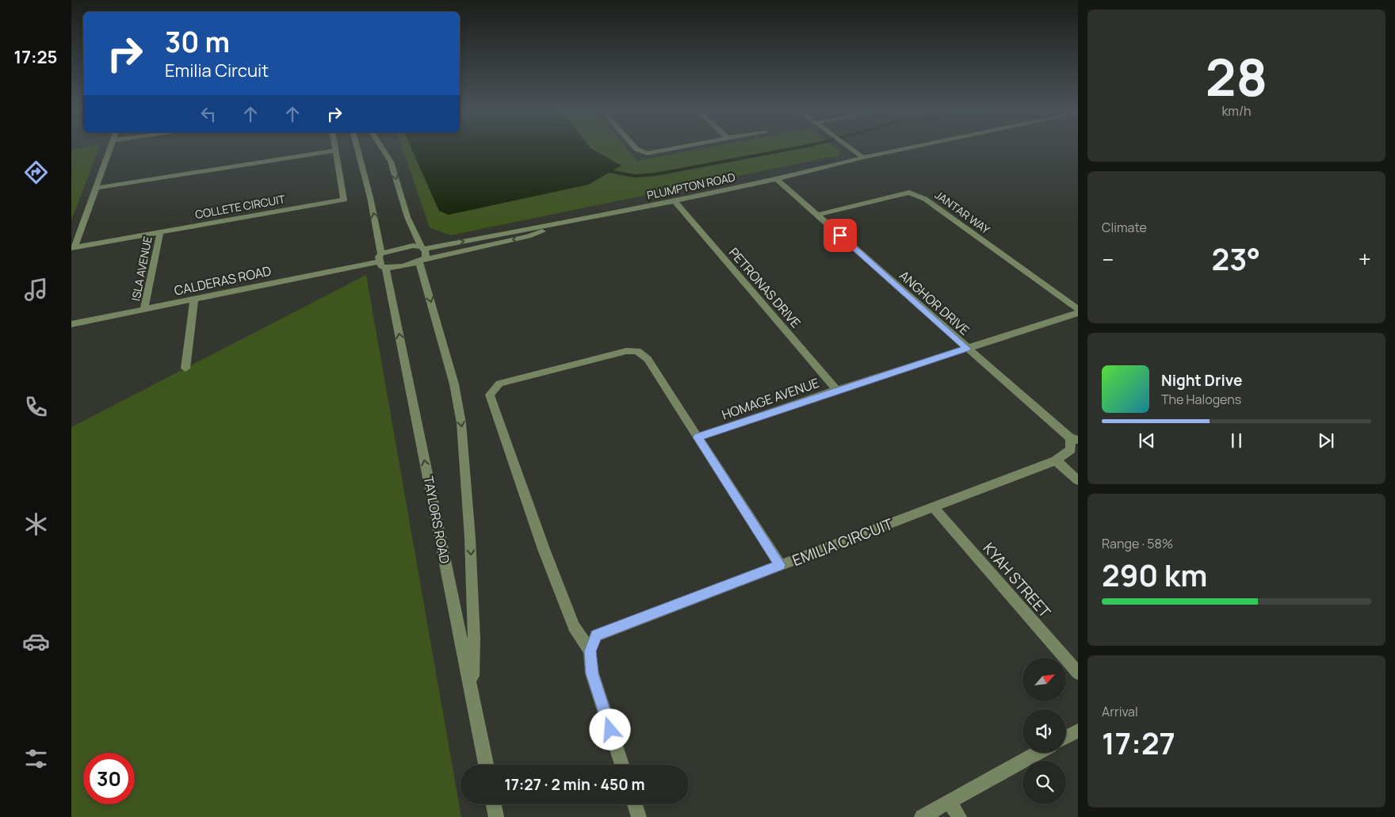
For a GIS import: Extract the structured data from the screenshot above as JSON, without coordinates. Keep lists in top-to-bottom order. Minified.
{"streets":{"street":["PLUMPTON ROAD","COLLETE CIRCUIT","JANTAR WAY","ISLA AVENUE","CALDERAS ROAD","PETRONAS DRIVE","ANGHOR DRIVE","HOMAGE AVENUE","TAYLORS ROAD","EMILIA CIRCUIT","KYAH STREET"]},"crossings":[["PLUMPTON ROAD","CALDERAS ROAD"],["PLUMPTON ROAD","PETRONAS DRIVE"],["PLUMPTON ROAD","ANGHOR DRIVE"],["PLUMPTON ROAD","TAYLORS ROAD"],["COLLETE CIRCUIT","ISLA AVENUE"],["JANTAR WAY","ANGHOR DRIVE"],["ISLA AVENUE","CALDERAS ROAD"],["CALDERAS ROAD","TAYLORS ROAD"],["PETRONAS DRIVE","HOMAGE AVENUE"],["ANGHOR DRIVE","HOMAGE AVENUE"],["ANGHOR DRIVE","EMILIA CIRCUIT"],["EMILIA CIRCUIT","KYAH STREET"]],"north":"top right","page":{"tabs":"17:25","tile":[["28","km/h"],"Climate",["Range · 58%","290 km"],["Arrival","17:27"]],"turn":["30 m","Emilia Circuit"],"heat":["−","23°","+"],"song":["Night Drive","The Halogens"],"limit":"30","trip":"17:27 · 2 min · 450 m"}}
